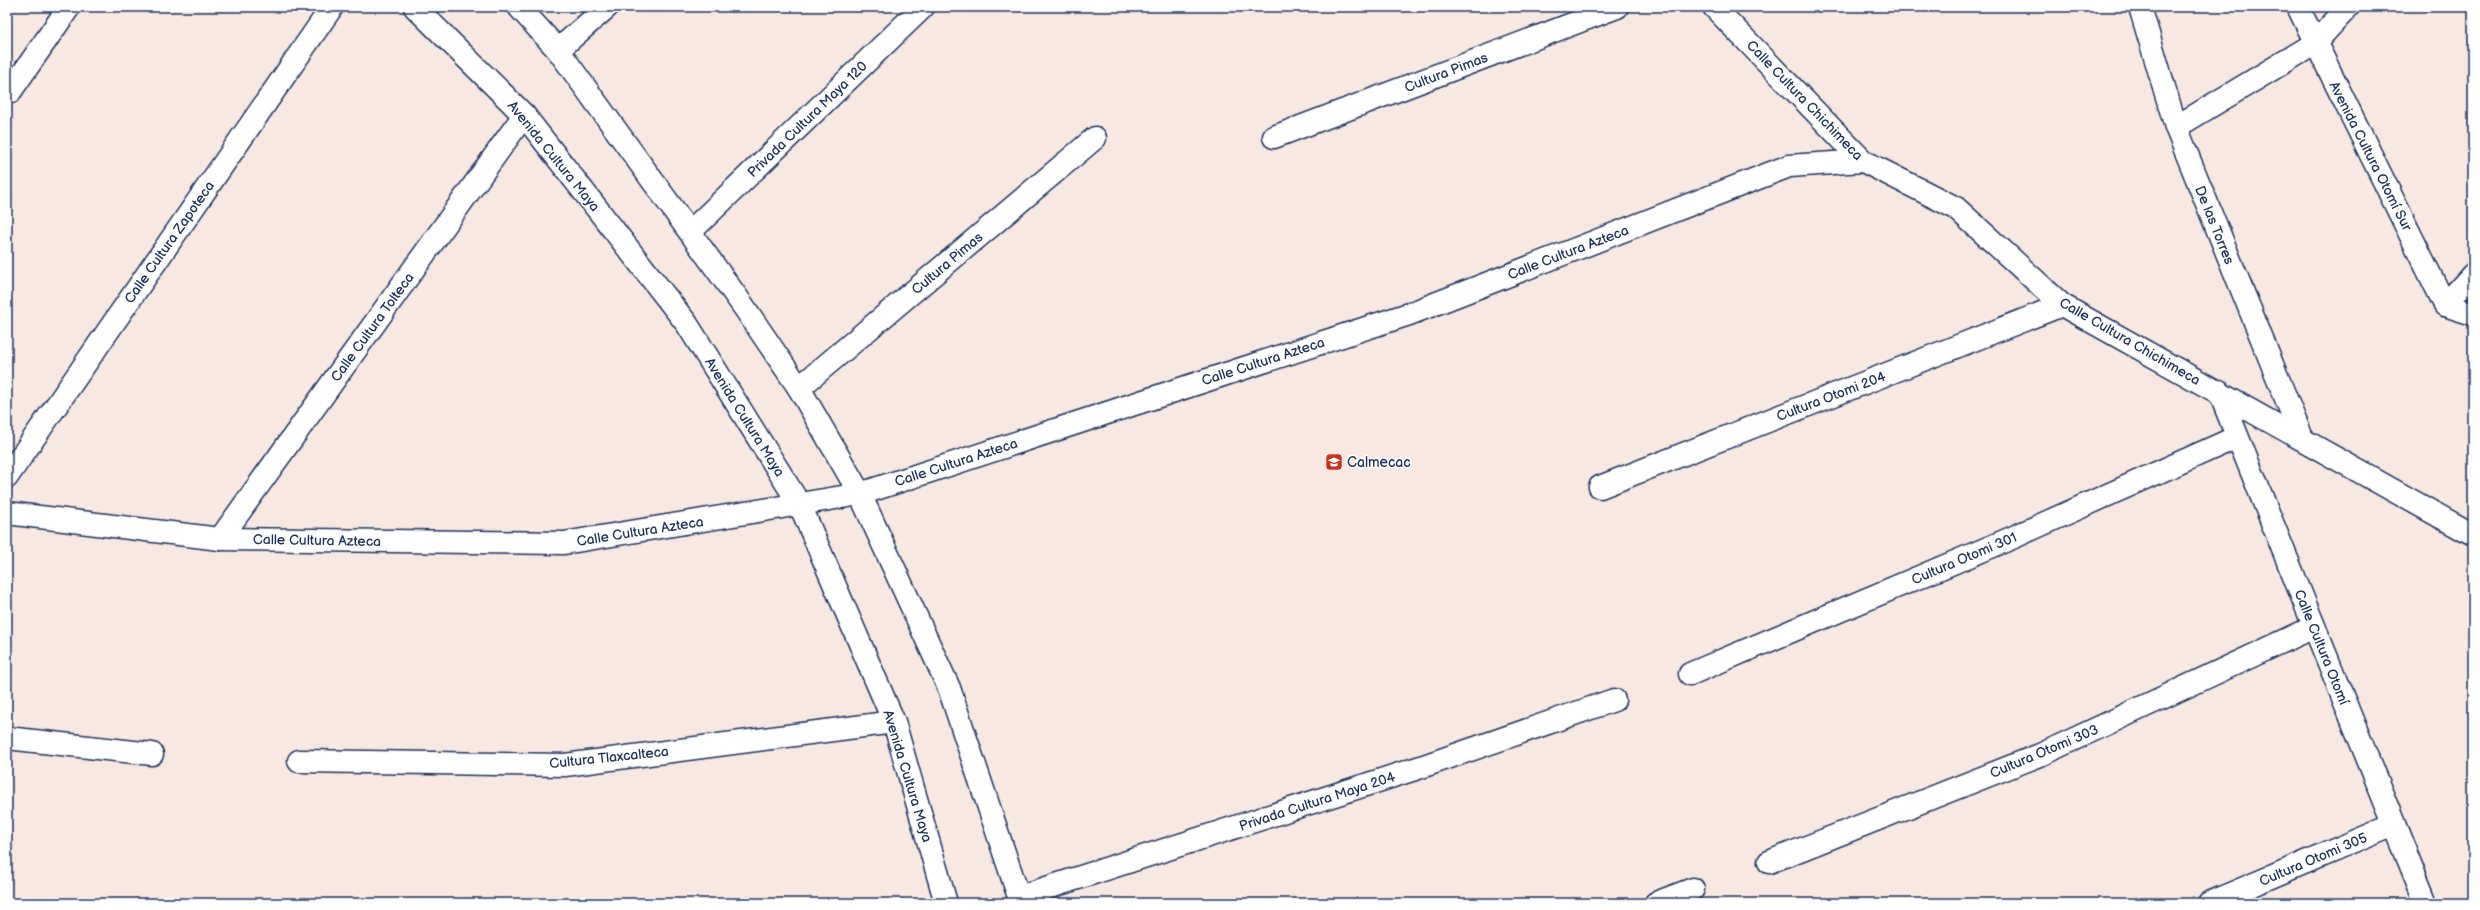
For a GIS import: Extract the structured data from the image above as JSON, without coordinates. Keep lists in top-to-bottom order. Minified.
{"streets":{"street":["Cultura Pimas","Calle Cultura Chichimeca","Privada Cultura Maya 120","Avenida Cultura Maya","Avenida Cultura Otomí Sur","De las Torres","Calle Cultura Zapoteca","Calle Cultura Azteca","Calle Cultura Tolteca","Cultura Otomi 204","Cultura Otomi 301","Calle Cultura Otomí","Cultura Otomi 303","Cultura Tlaxcalteca","Privada Cultura Maya 204","Cultura Otomi 305"]},"crossings":[["Calle Cultura Chichimeca","De las Torres"],["Calle Cultura Chichimeca","Calle Cultura Azteca"],["Calle Cultura Chichimeca","Cultura Otomi 204"],["Calle Cultura Chichimeca","Calle Cultura Otomí"],["Avenida Cultura Maya","Calle Cultura Azteca"],["Avenida Cultura Maya","Calle Cultura Tolteca"],["Avenida Cultura Maya","Cultura Tlaxcalteca"],["Calle Cultura Azteca","Calle Cultura Tolteca"],["Cultura Otomi 301","Calle Cultura Otomí"],["Calle Cultura Otomí","Cultura Otomi 303"],["Calle Cultura Otomí","Cultura Otomi 305"]],"places":{"school or university":["Calmecac"]}}
